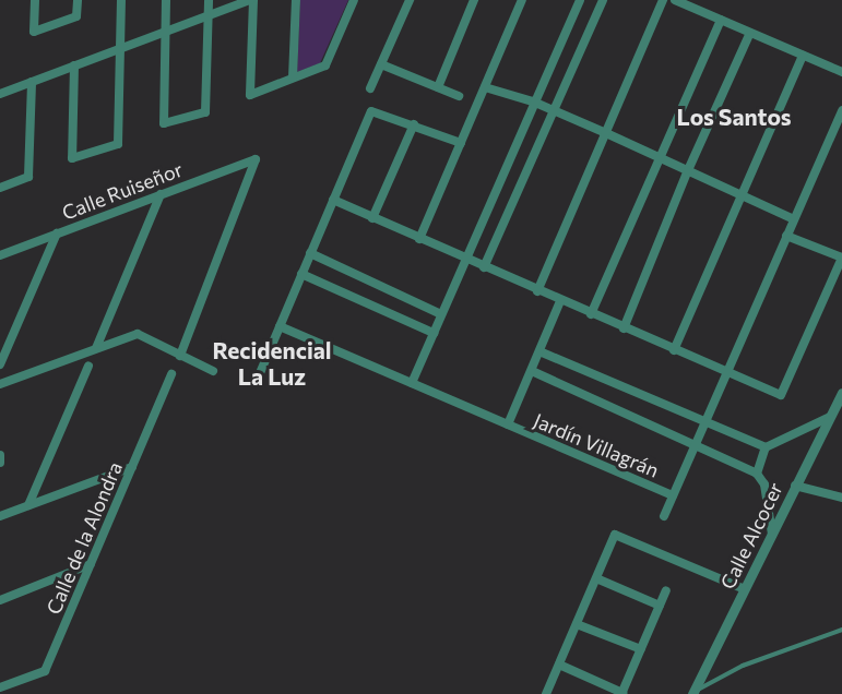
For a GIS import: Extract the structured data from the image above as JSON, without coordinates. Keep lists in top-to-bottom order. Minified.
{"streets":{"street":["Calle Ruiseñor","Jardín Villagrán","Calle Alcocer","Calle de la Alondra"]},"districts":["Los Santos","Recidencial La Luz"]}
